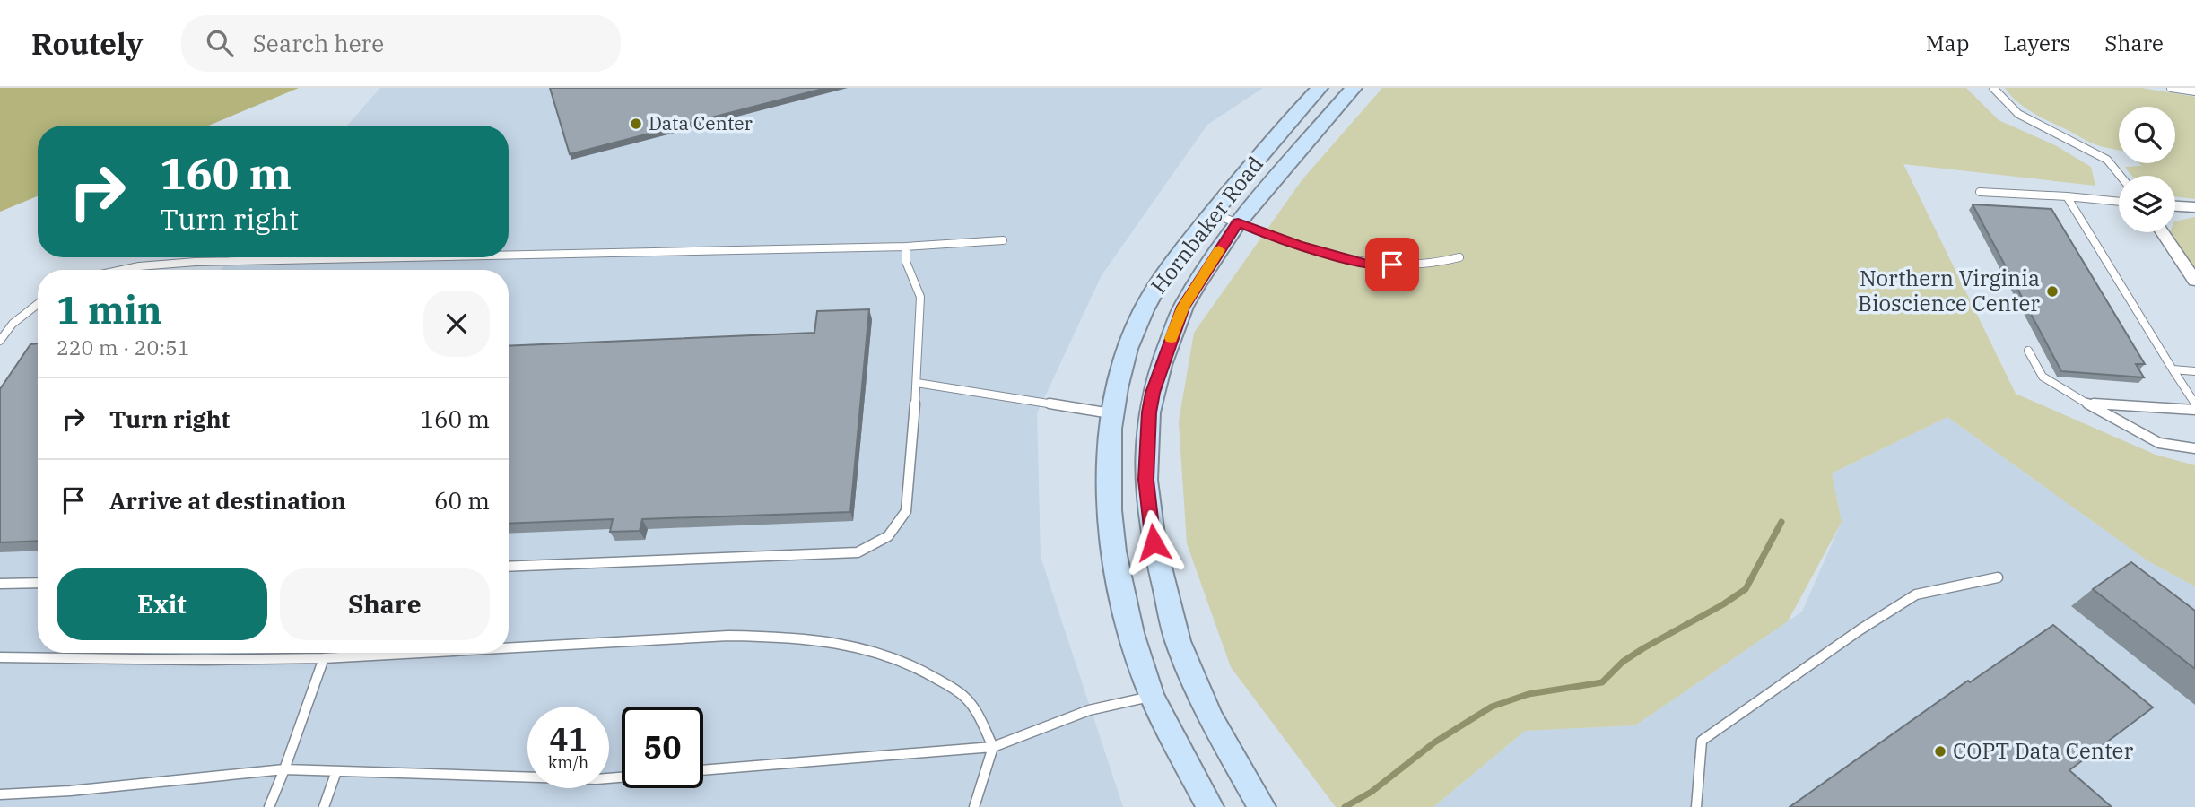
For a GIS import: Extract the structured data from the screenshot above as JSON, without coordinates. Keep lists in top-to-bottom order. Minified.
{"streets":{"main road":["Hornbaker Road"]},"places":["Data Center","Northern Virginia Bioscience Center","COPT Data Center"],"page":{"header":"Routely","search":"Search here","nav":["Map","Layers","Share"],"turn":["160 m","Turn right"],"heading":["1 min","220 m · 20:51"],"list":[{"name":"Turn right","value":"160 m"},{"name":"Arrive at destination","value":"60 m"}],"buttons":["Exit","Share"],"speed":"41 km/h","limit":"50"}}
